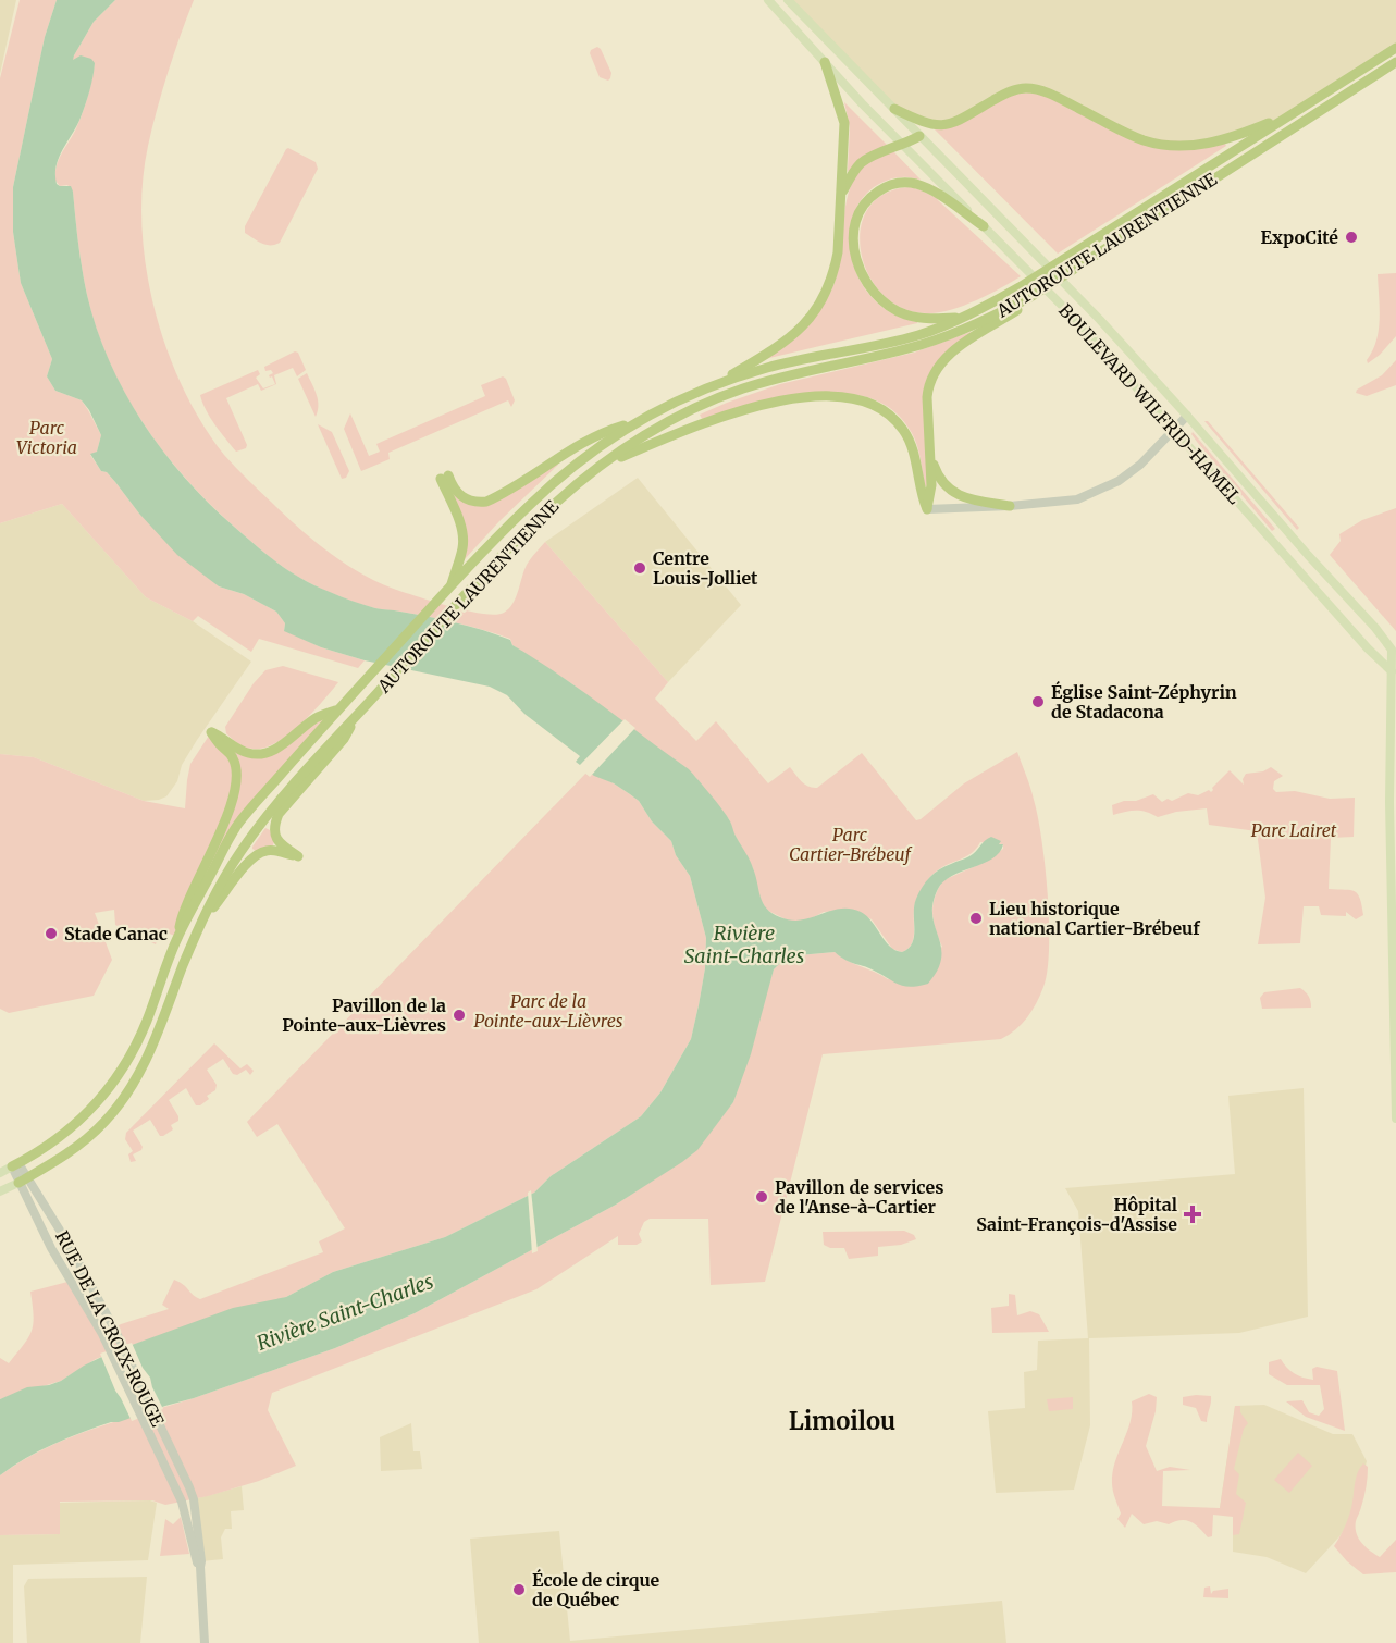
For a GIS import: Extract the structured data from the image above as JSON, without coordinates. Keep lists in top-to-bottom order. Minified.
{"streets":{"highway":["AUTOROUTE LAURENTIENNE"],"main road":["BOULEVARD WILFRID-HAMEL","RUE DE LA CROIX-ROUGE"]},"crossings":[["AUTOROUTE LAURENTIENNE","RUE DE LA CROIX-ROUGE"]],"districts":["Limoilou"],"water":["Rivière Saint-Charles"],"parks":["Parc Victoria","Parc Lairet","Parc Cartier-Brébeuf","Parc de la Pointe-aux-Lièvres"],"places":{"other":["ExpoCité","Centre Louis-Jolliet","Église Saint-Zéphyrin de Stadacona","Lieu historique national Cartier-Brébeuf","Stade Canac","Pavillon de la Pointe-aux-Lièvres","Pavillon de services de l'Anse-à-Cartier","École de cirque de Québec"],"health":["Hôpital Saint-François-d'Assise"]}}
